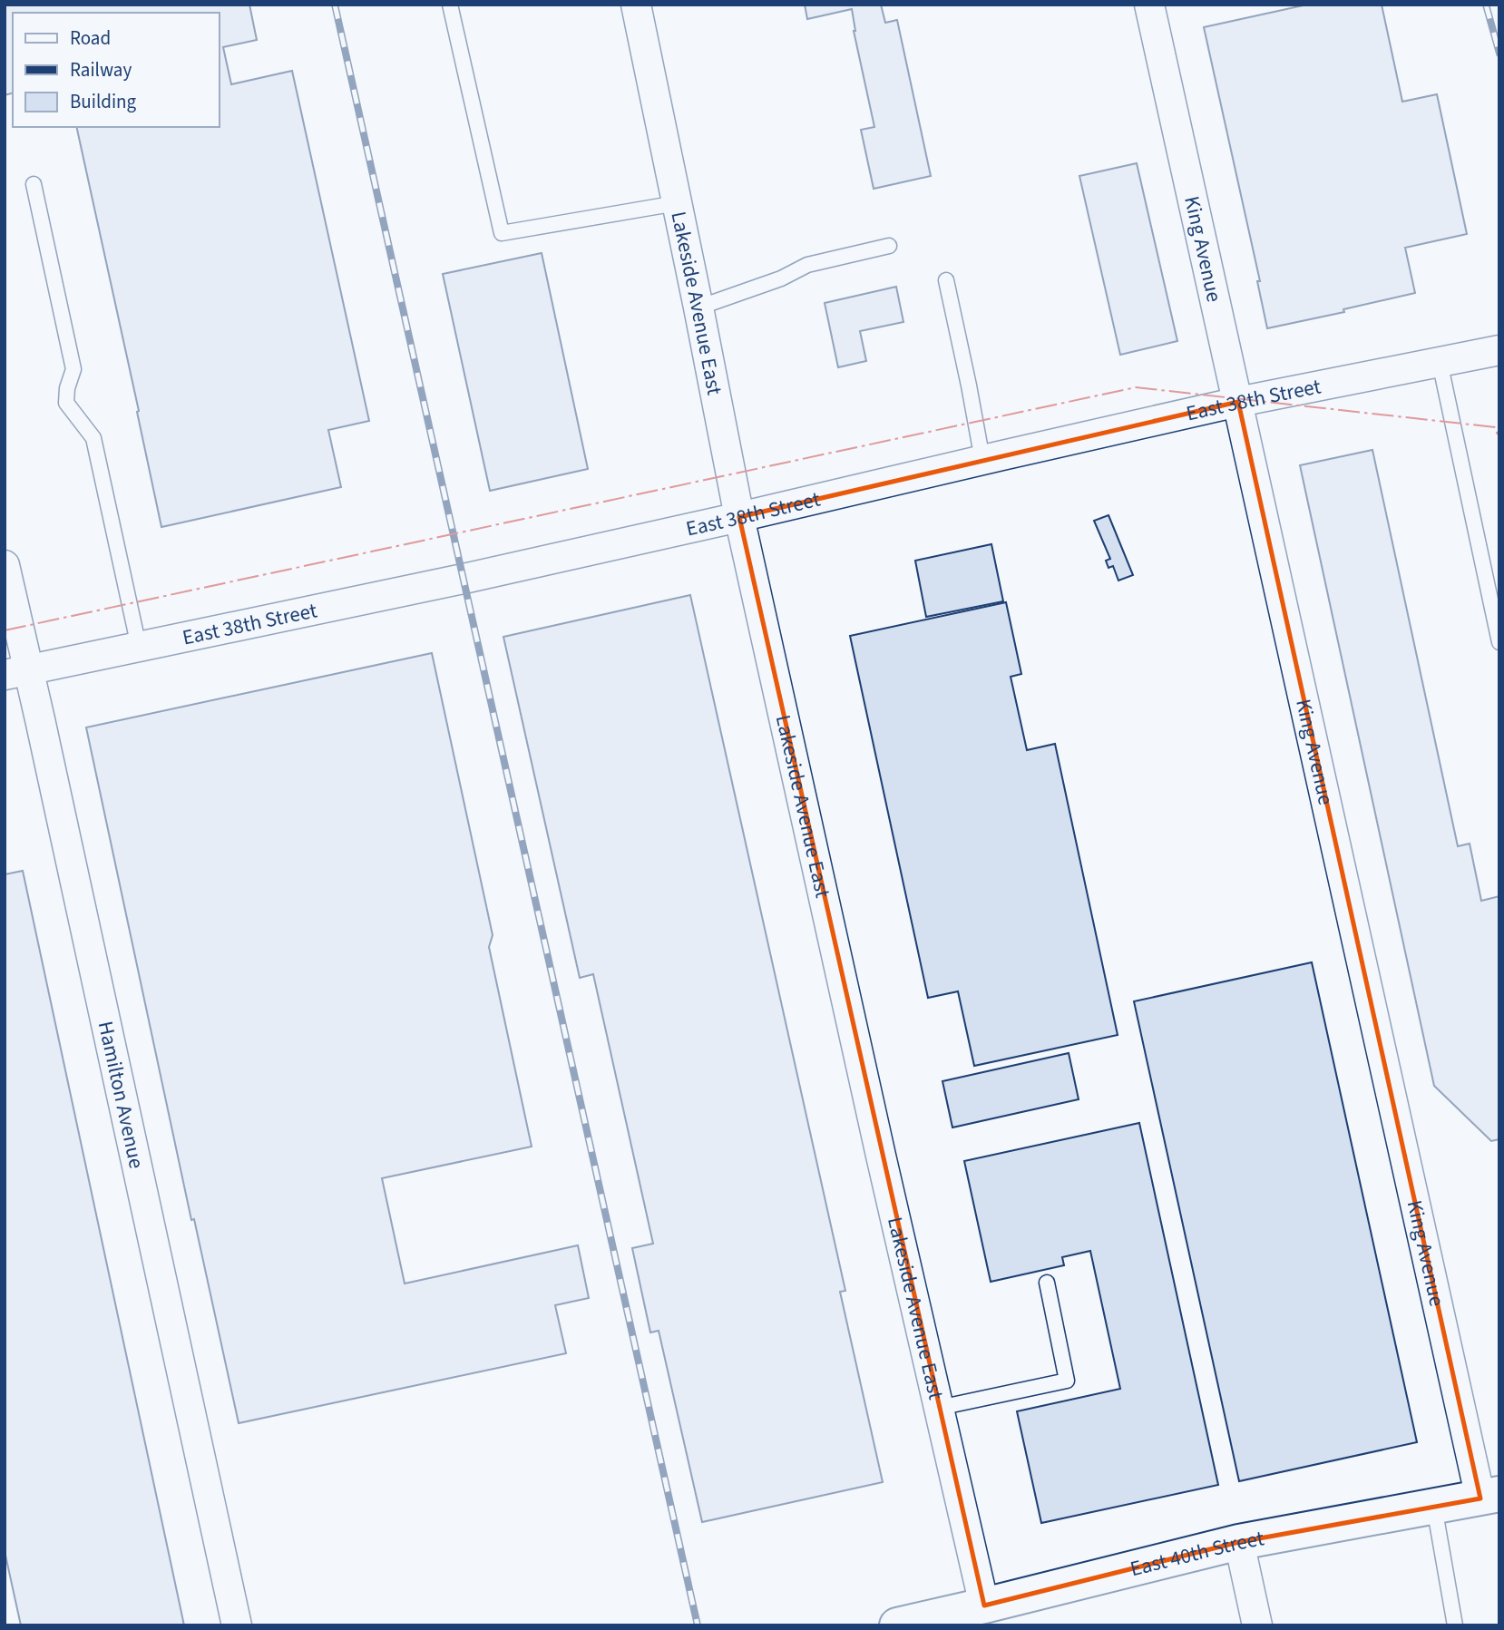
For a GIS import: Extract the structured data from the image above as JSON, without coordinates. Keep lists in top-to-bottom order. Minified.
{"streets":{"street":["King Avenue","Lakeside Avenue East","East 38th Street","Hamilton Avenue","East 40th Street"]},"crossings":[["King Avenue","East 38th Street"],["King Avenue","East 40th Street"],["Lakeside Avenue East","East 38th Street"],["Lakeside Avenue East","East 40th Street"],["East 38th Street","Hamilton Avenue"]],"legend":["Road","Railway","Building"]}
